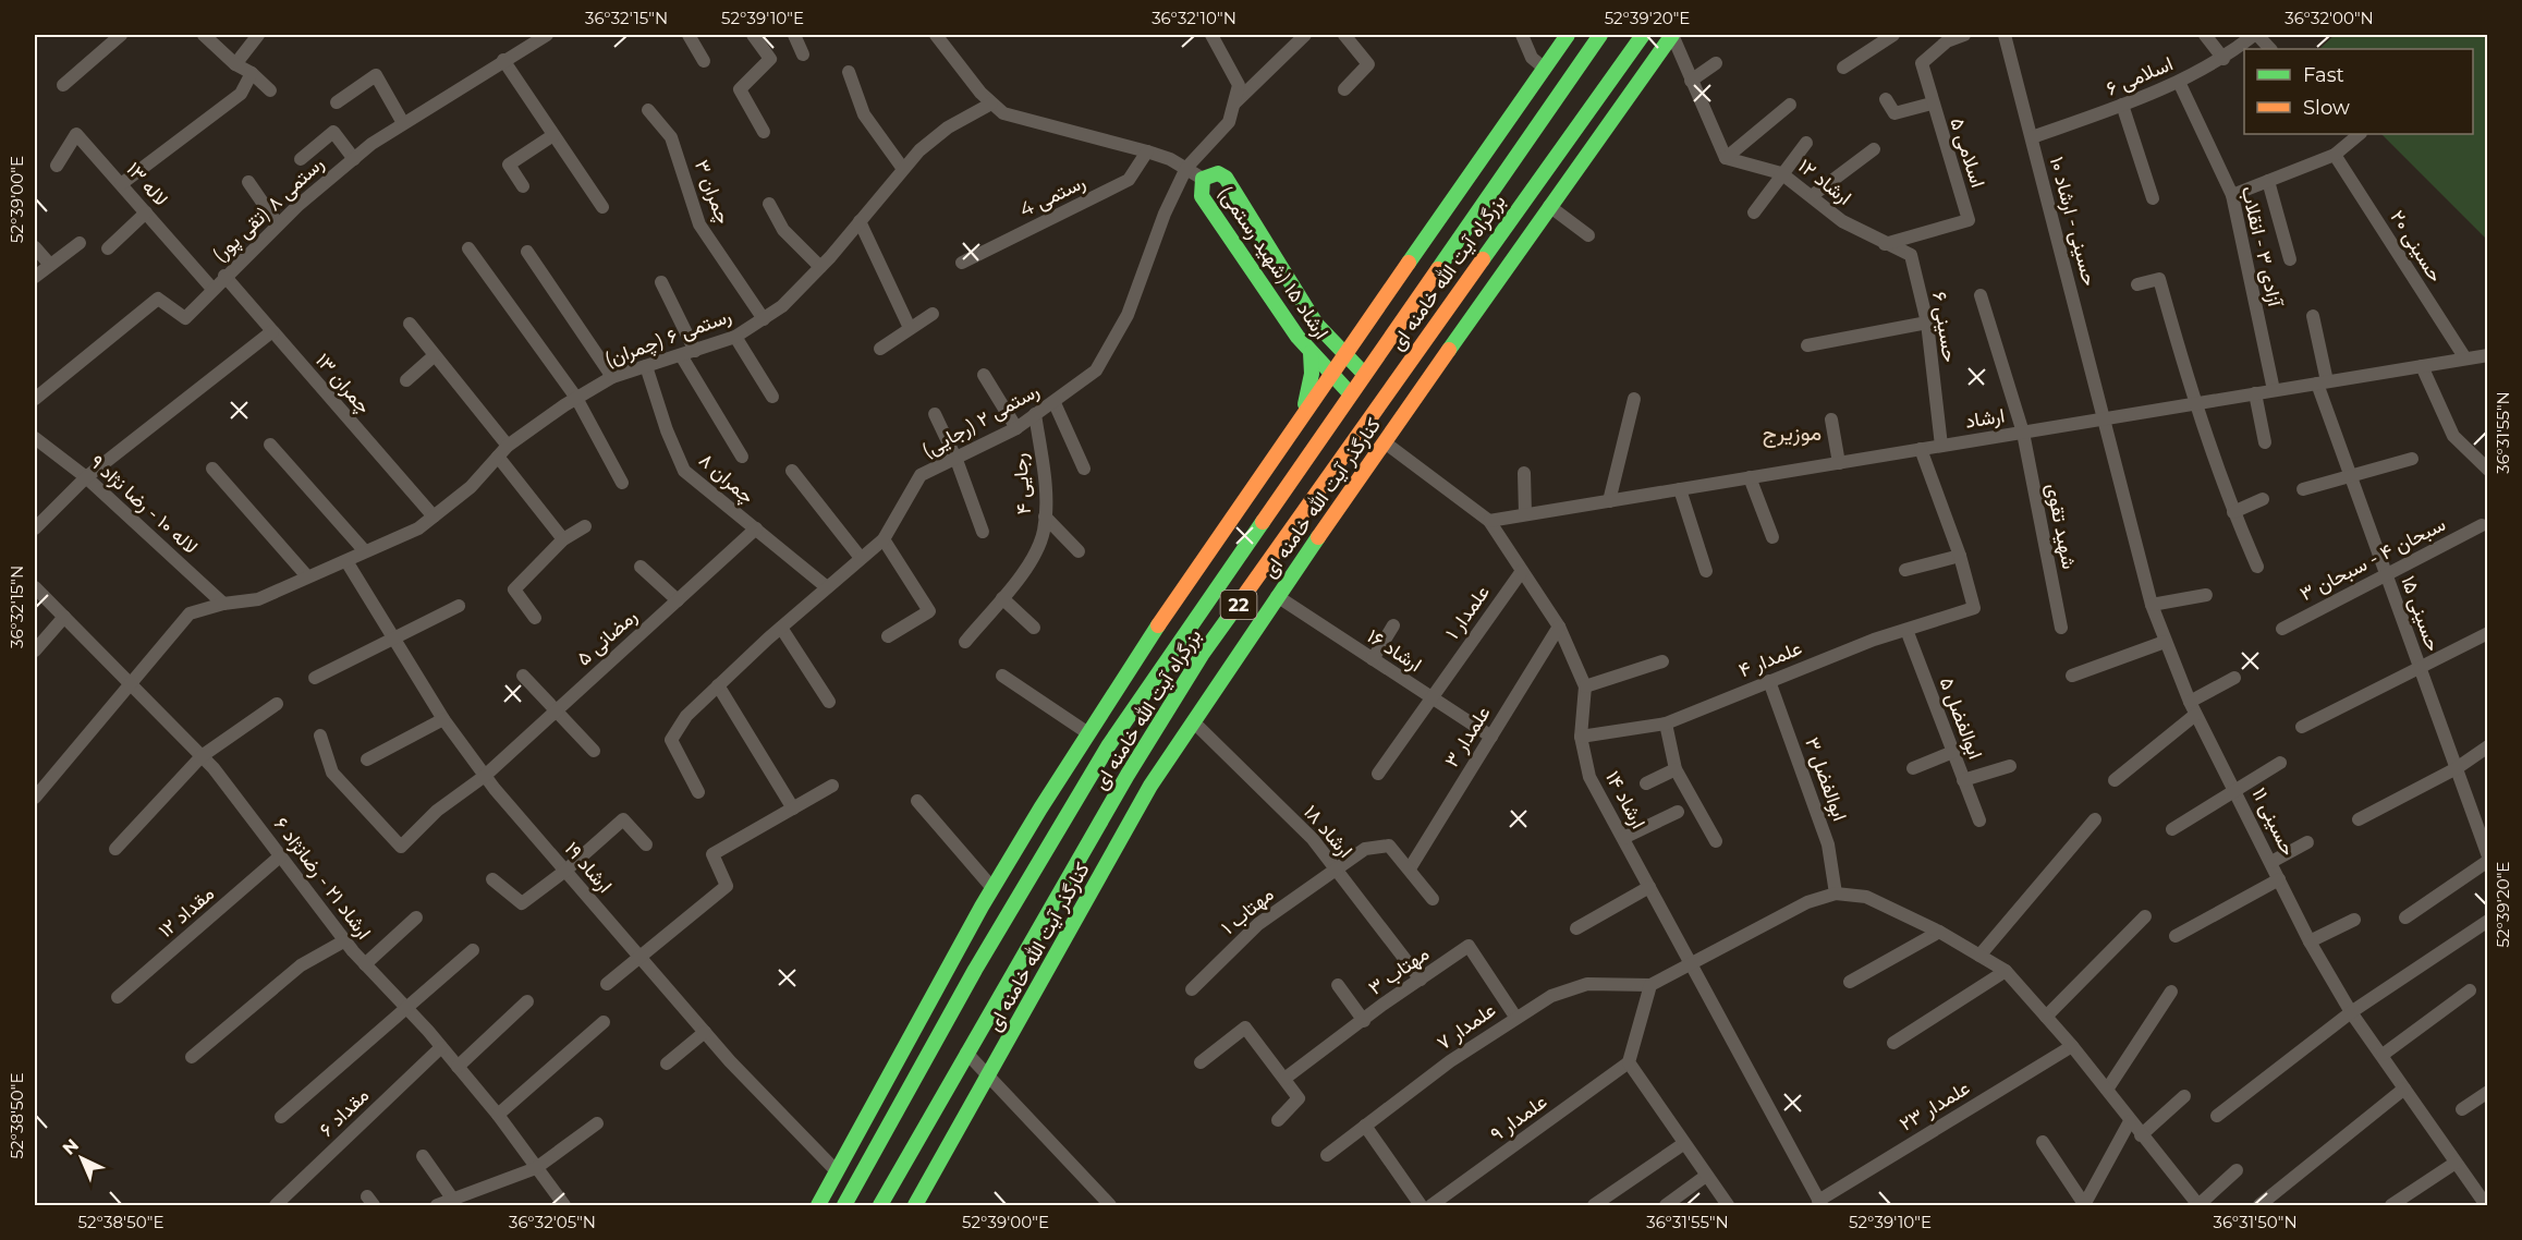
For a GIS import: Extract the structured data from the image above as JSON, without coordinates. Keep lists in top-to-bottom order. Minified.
{"streets":{"main road":["ارشاد ۱۵ (شهید رستمی)","بزرگراه آیت الله خامنه ای","کنارگذر آیت الله خامنه ای","22"],"street":["اسلامی ۶","اسلامی ۵","ارشاد ۱۲","لاله ۱۳","چمران ۳","رستمی 4","رستمی ۸ (تقی پور)","حسینی - ارشاد ۱۰","آزادی ۳ - انقلاب","حسینی ۲۰","حسینی ۶","رستمی ۶ (چمران)","چمران ۱۳","ارشاد","رستمی ۲ (رجایی)","چمران ۸","رجایی ۴","لاله ۱۰ - رضا نژاد ۹","شهید تقوی","سبحان ۴ - سبحان ۳","علمدار ۱","حسینی ۱۵","رمضانی ۵","ارشاد ۱۶","علمدار ۴","ابوالفضل ۵","علمدار ۳","ابوالفضل ۳","ارشاد ۱۴","حسینی ۱۱","ارشاد ۱۸","ارشاد ۱۹","ارشاد ۲۱ - رضانژاد ۶","مهتاب ۱","مقداد ۱۲","مهتاب ۳","علمدار ۷","علمدار ۲۳","مقداد ۶","علمدار ۹"]},"crossings":[["اسلامی ۶","حسینی - ارشاد ۱۰"],["اسلامی ۶","آزادی ۳ - انقلاب"],["اسلامی ۵","ارشاد ۱۲"],["ارشاد ۱۲","حسینی ۶"],["لاله ۱۳","رستمی ۸ (تقی پور)"],["چمران ۳","رستمی ۶ (چمران)"],["رستمی 4","ارشاد ۱۵ (شهید رستمی)"],["رستمی ۸ (تقی پور)","چمران ۱۳"],["حسینی - ارشاد ۱۰","ارشاد"],["حسینی - ارشاد ۱۰","حسینی ۱۱"],["آزادی ۳ - انقلاب","ارشاد"],["حسینی ۲۰","ارشاد"],["ارشاد ۱۵ (شهید رستمی)","بزرگراه آیت الله خامنه ای"],["ارشاد ۱۵ (شهید رستمی)","رستمی ۶ (چمران)"],["ارشاد ۱۵ (شهید رستمی)","رستمی ۲ (رجایی)"],["حسینی ۶","ارشاد"],["رستمی ۶ (چمران)","چمران ۱۳"],["رستمی ۶ (چمران)","چمران ۸"],["رستمی ۶ (چمران)","لاله ۱۰ - رضا نژاد ۹"],["رستمی ۶ (چمران)","ارشاد ۱۹"],["رستمی ۶ (چمران)","ارشاد ۲۱ - رضانژاد ۶"],["ارشاد","شهید تقوی"],["ارشاد","حسینی ۱۵"],["ارشاد","ارشاد ۱۴"],["ارشاد","حسینی ۱۱"],["رستمی ۲ (رجایی)","چمران ۸"],["رستمی ۲ (رجایی)","رجایی ۴"],["چمران ۸","رمضانی ۵"],["کنارگذر آیت الله خامنه ای","ارشاد ۱۶"],["کنارگذر آیت الله خامنه ای","ارشاد ۱۴"],["کنارگذر آیت الله خامنه ای","ارشاد ۱۸"],["سبحان ۴ - سبحان ۳","حسینی ۱۵"],["علمدار ۱","ارشاد ۱۶"],["علمدار ۱","ارشاد ۱۴"],["رمضانی ۵","ارشاد ۱۹"],["ارشاد ۱۶","علمدار ۳"],["علمدار ۴","ابوالفضل ۵"],["علمدار ۴","ابوالفضل ۳"],["علمدار ۴","ارشاد ۱۴"],["علمدار ۳","ارشاد ۱۴"],["علمدار ۳","مهتاب ۱"],["ارشاد ۱۴","علمدار ۲۳"],["ارشاد ۱۸","مهتاب ۱"],["ارشاد ۱۸","مهتاب ۳"],["ارشاد ۲۱ - رضانژاد ۶","مقداد ۱۲"],["ارشاد ۲۱ - رضانژاد ۶","مقداد ۶"],["مهتاب ۳","علمدار ۷"]],"districts":["موزیرج"],"legend":["Fast","Slow"],"north":"top left","coordinates":["36°32'15\"N","52°39'10\"E","36°32'10\"N","52°39'20\"E","36°32'00\"N","52°39'00\"E","36°31'55\"N","52°38'50\"E","36°32'05\"N","36°31'50\"N"]}
